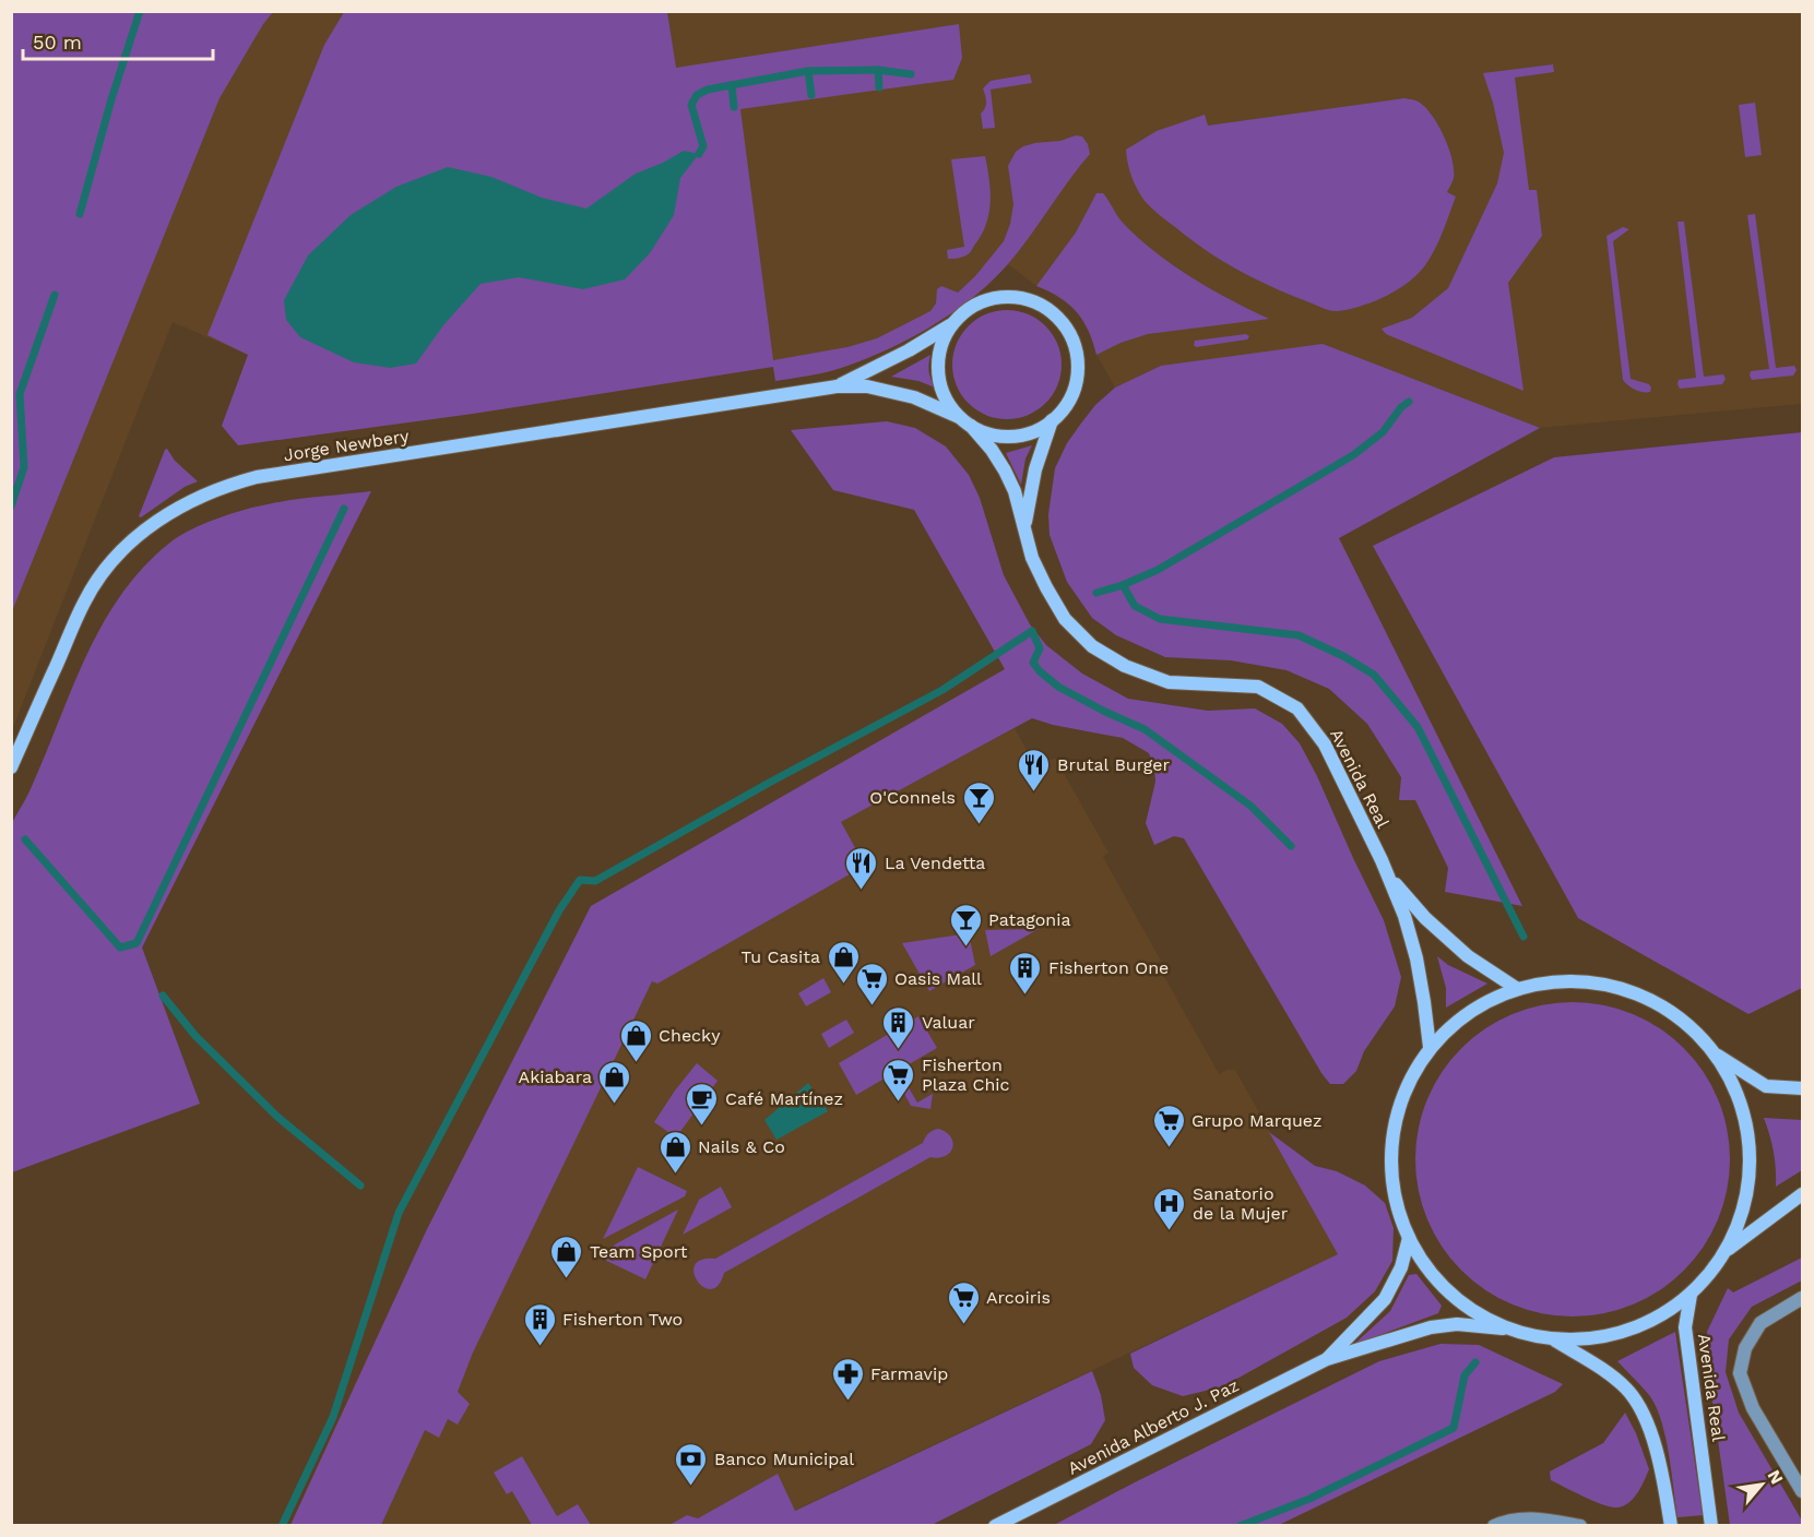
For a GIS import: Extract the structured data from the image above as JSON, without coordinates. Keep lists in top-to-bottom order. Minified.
{"streets":{"main road":["Jorge Newbery","Avenida Real","Avenida Alberto J. Paz"]},"crossings":[["Jorge Newbery","Avenida Real"]],"places":{"restaurant":["Brutal Burger","La Vendetta"],"bar":["O'Connels","Patagonia"],"shop":["Tu Casita","Checky","Akiabara","Nails & Co","Team Sport"],"building":["Fisherton One","Valuar","Fisherton Two"],"supermarket":["Oasis Mall","Fisherton Plaza Chic","Grupo Marquez","Arcoiris"],"cafe":["Café Martínez"],"hospital":["Sanatorio de la Mujer"],"pharmacy":["Farmavip"],"bank":["Banco Municipal"]},"scale_bar":"50 m","north":"top right"}
